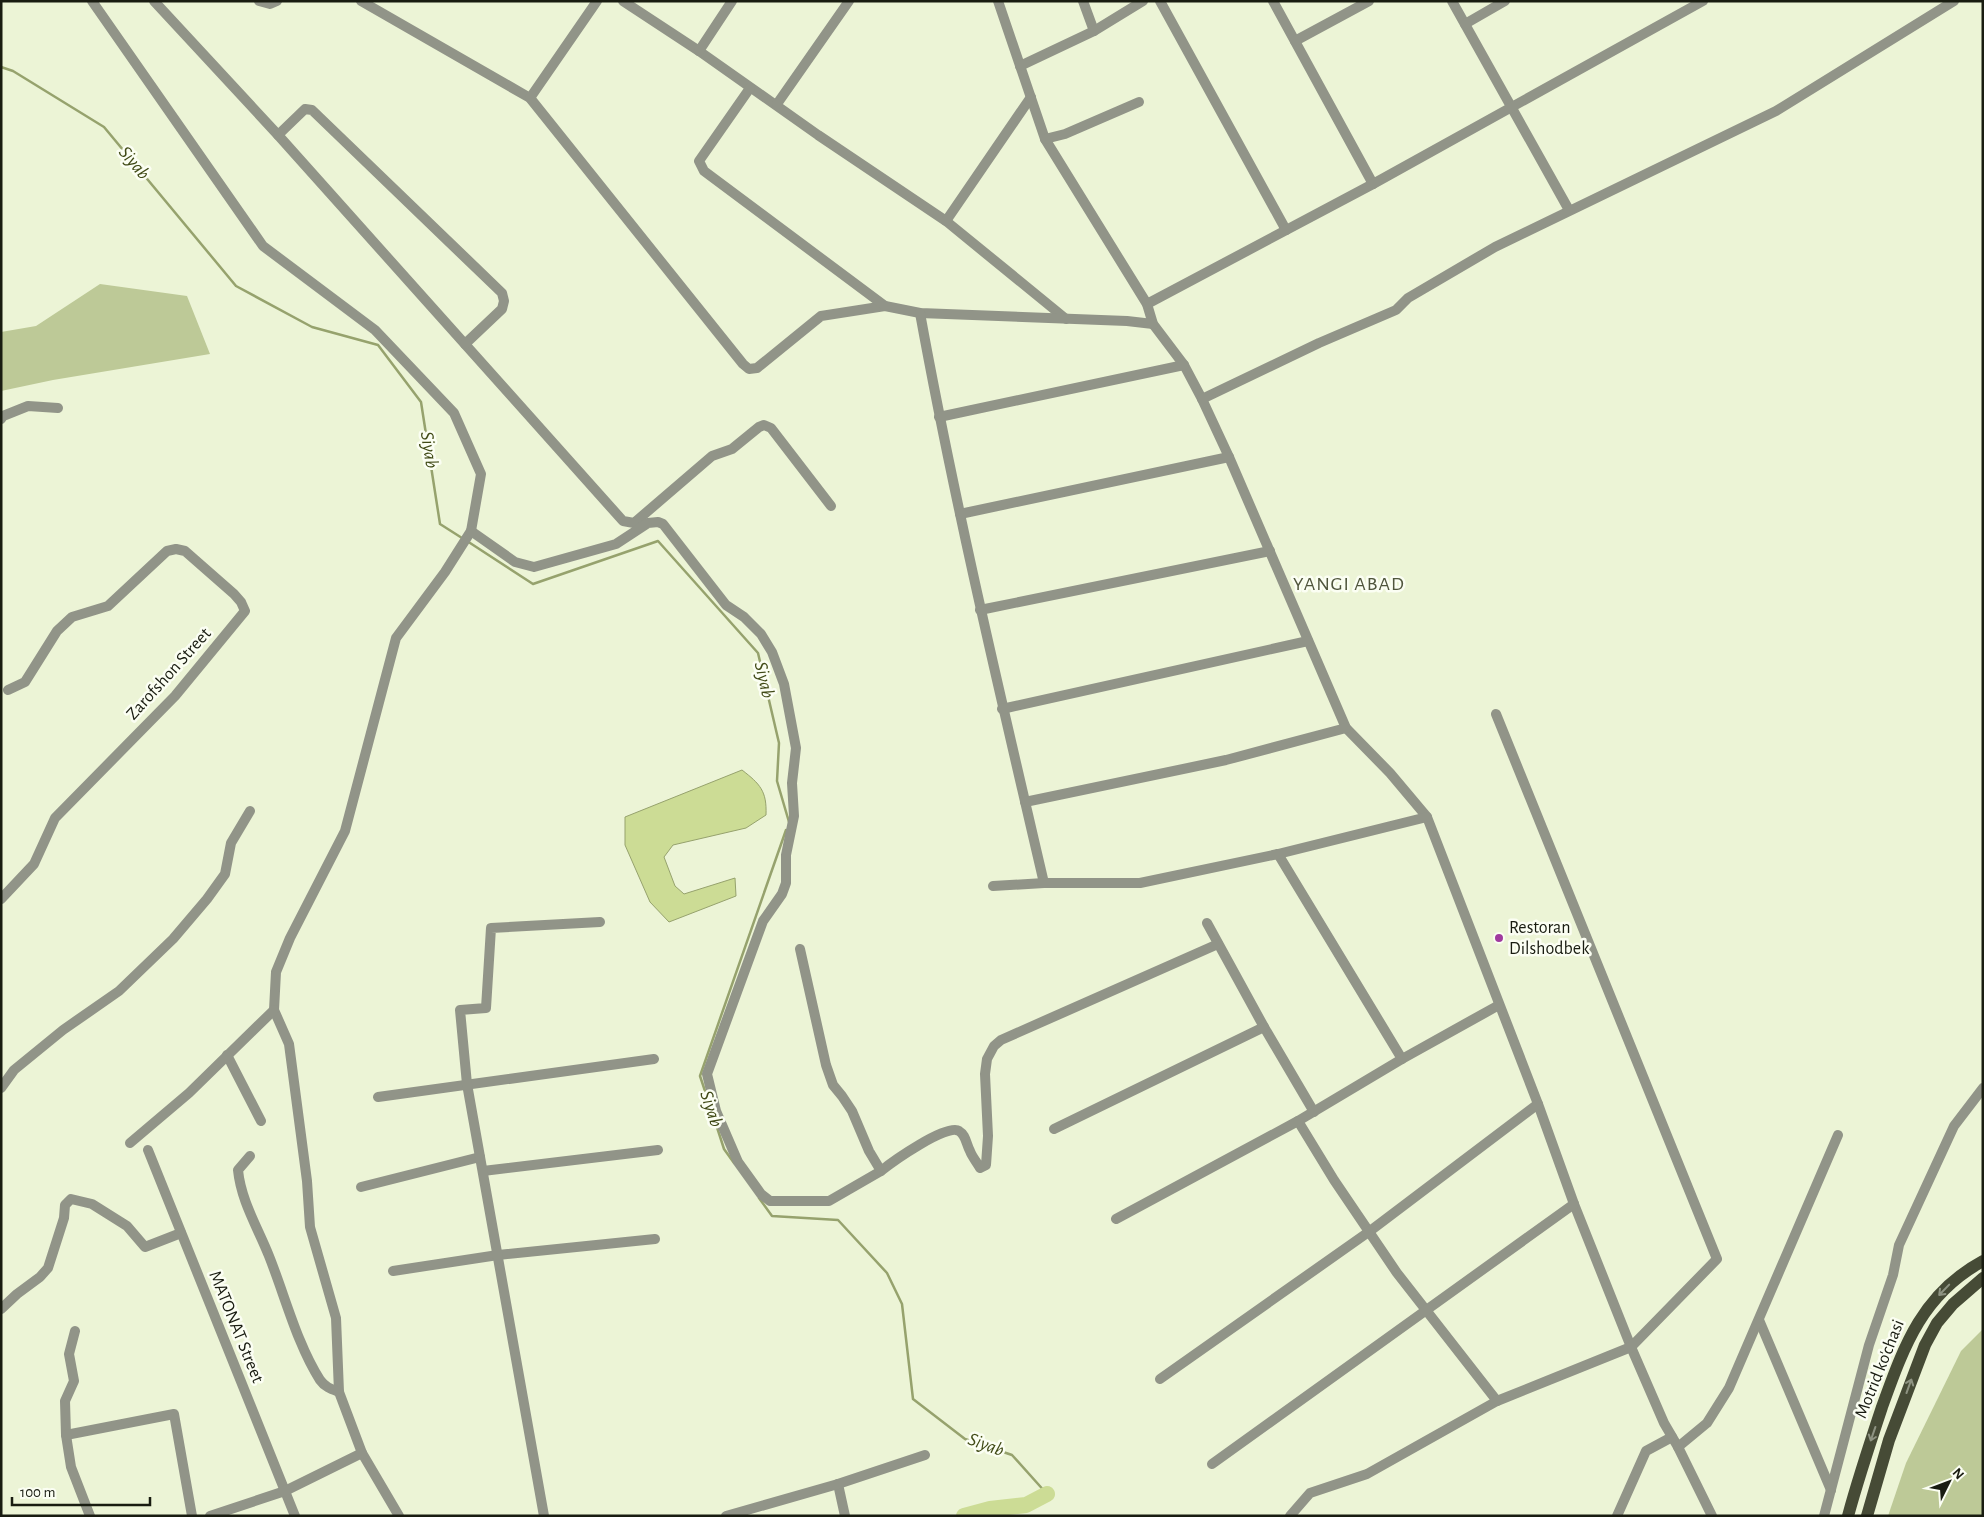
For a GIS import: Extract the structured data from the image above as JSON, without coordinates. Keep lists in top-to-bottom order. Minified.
{"streets":{"main road":["Motrid ko'chasi"],"street":["Zarofshon Street","MATONAT Street"]},"districts":["YANGI ABAD"],"water":["Siyab"],"places":["Restoran Dilshodbek"],"scale_bar":"100 m","north":"top right"}
